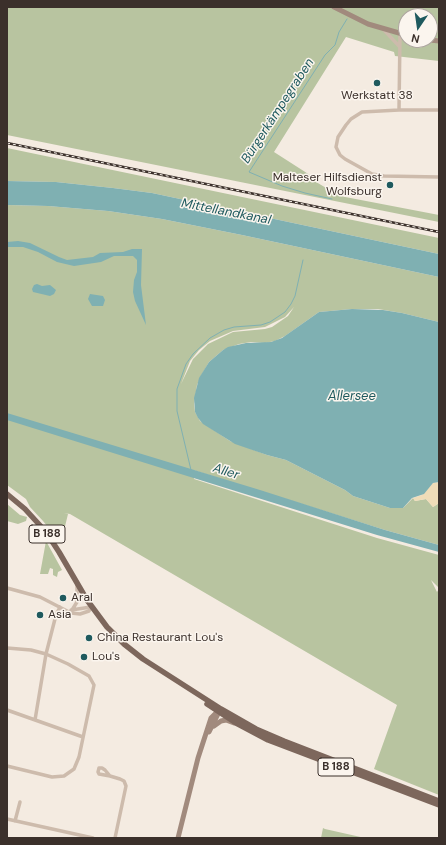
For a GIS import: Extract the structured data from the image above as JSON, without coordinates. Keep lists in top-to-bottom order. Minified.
{"streets":{"main road":["B 188"]},"water":["Bürgerkämpegraben","Mittellandkanal","Allersee","Aller"],"places":["Werkstatt 38","Malteser Hilfsdienst Wolfsburg","Aral","Asia","China Restaurant Lou's","Lou's"],"north":"bottom"}
